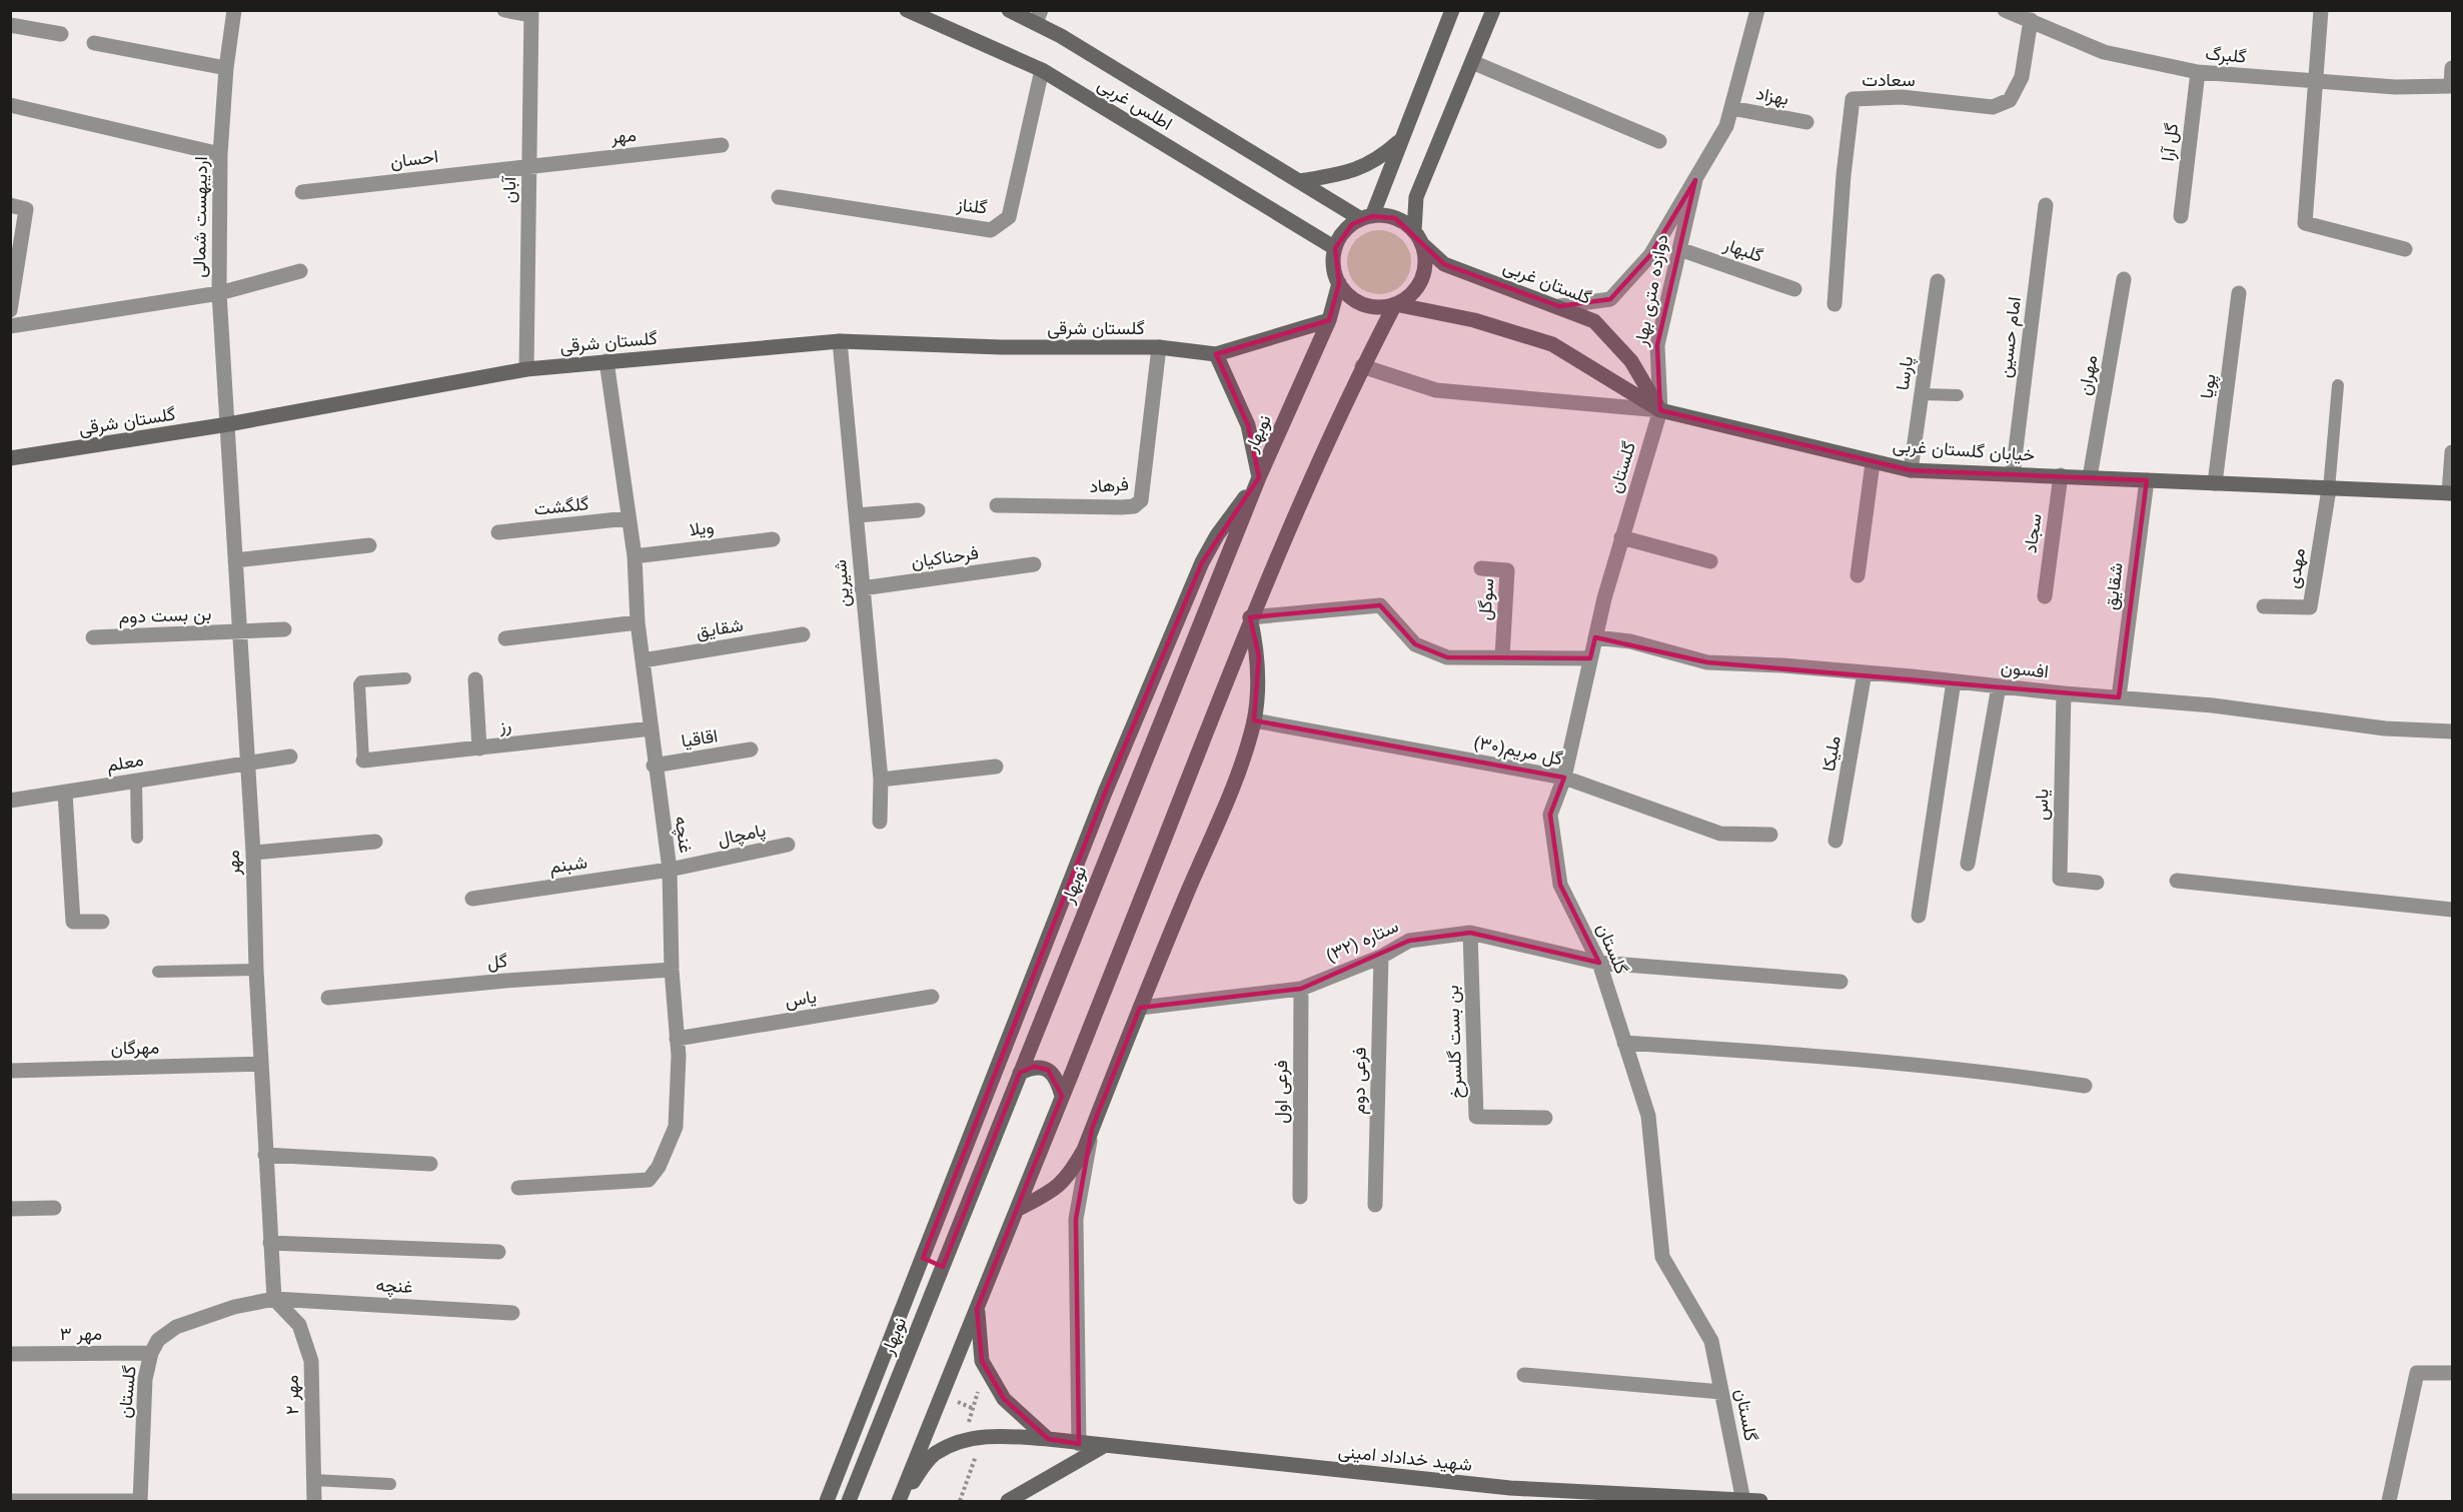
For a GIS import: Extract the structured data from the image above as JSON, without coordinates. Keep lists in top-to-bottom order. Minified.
{"streets":{"street":["گلبرگ","سعادت","بهزاد","اطلس غربی","مهر","گل آرا","احسان","آبان","گلناز","اردیبهست شمالی","گلبهار","گلستان غربی","دوازده متری بهار","گلستان شرقی","امام حسین","پارسا","مهران","پویا","نوبهار","خیابان گلستان غربی","گلستان","فرهاد","گلگشت","ویلا","سجاد","فرحناکیان","مهدی","شیرین","شقایق","سوگل","بن بست دوم","افسون","رز","اقاقیا","گل مریم(۳۰)","ملیکا","معلم","یاس","غنچه","پامچال","شبنم","ستاره (۳۲)","گل","بن بست گلسرخ","مهرگان","فرعی دوم","فرعی اول","مهر ۳","مهر ۲","شهید خداداد امینی"]},"crossings":[["گلبرگ","سعادت"],["گلبرگ","گل آرا"],["اطلس غربی","گلناز"],["اطلس غربی","گلستان غربی"],["اطلس غربی","نوبهار"],["اطلس غربی","خیابان گلستان غربی"],["مهر","احسان"],["مهر","آبان"],["مهر","اردیبهست شمالی"],["مهر","گلستان شرقی"],["مهر","گلستان"],["مهر","بن بست دوم"],["مهر","معلم"],["مهر","غنچه"],["مهر","مهرگان"],["مهر","مهر ۲"],["احسان","آبان"],["آبان","گلستان شرقی"],["اردیبهست شمالی","گلستان شرقی"],["گلبهار","دوازده متری بهار"],["گلستان غربی","دوازده متری بهار"],["گلستان غربی","نوبهار"],["گلستان غربی","خیابان گلستان غربی"],["گلستان غربی","گلستان"],["دوازده متری بهار","خیابان گلستان غربی"],["دوازده متری بهار","گلستان"],["گلستان شرقی","نوبهار"],["گلستان شرقی","فرهاد"],["گلستان شرقی","شیرین"],["گلستان شرقی","غنچه"],["امام حسین","خیابان گلستان غربی"],["پارسا","خیابان گلستان غربی"],["مهران","خیابان گلستان غربی"],["پویا","خیابان گلستان غربی"],["نوبهار","خیابان گلستان غربی"],["خیابان گلستان غربی","گلستان"],["خیابان گلستان غربی","سجاد"],["خیابان گلستان غربی","مهدی"],["خیابان گلستان غربی","شقایق"],["گلستان","افسون"],["گلستان","گل مریم(۳۰)"],["گلستان","غنچه"],["گلستان","ستاره (۳۲)"],["گلستان","مهر ۳"],["گلستان","مهر ۲"],["گلستان","شهید خداداد امینی"],["گلگشت","غنچه"],["ویلا","غنچه"],["فرحناکیان","شیرین"],["شقایق","افسون"],["شقایق","غنچه"],["افسون","ملیکا"],["افسون","یاس"],["رز","غنچه"],["اقاقیا","غنچه"],["یاس","غنچه"],["غنچه","پامچال"],["غنچه","شبنم"],["غنچه","گل"],["غنچه","مهر ۲"],["پامچال","شبنم"],["ستاره (۳۲)","بن بست گلسرخ"],["ستاره (۳۲)","فرعی دوم"],["ستاره (۳۲)","فرعی اول"]]}
